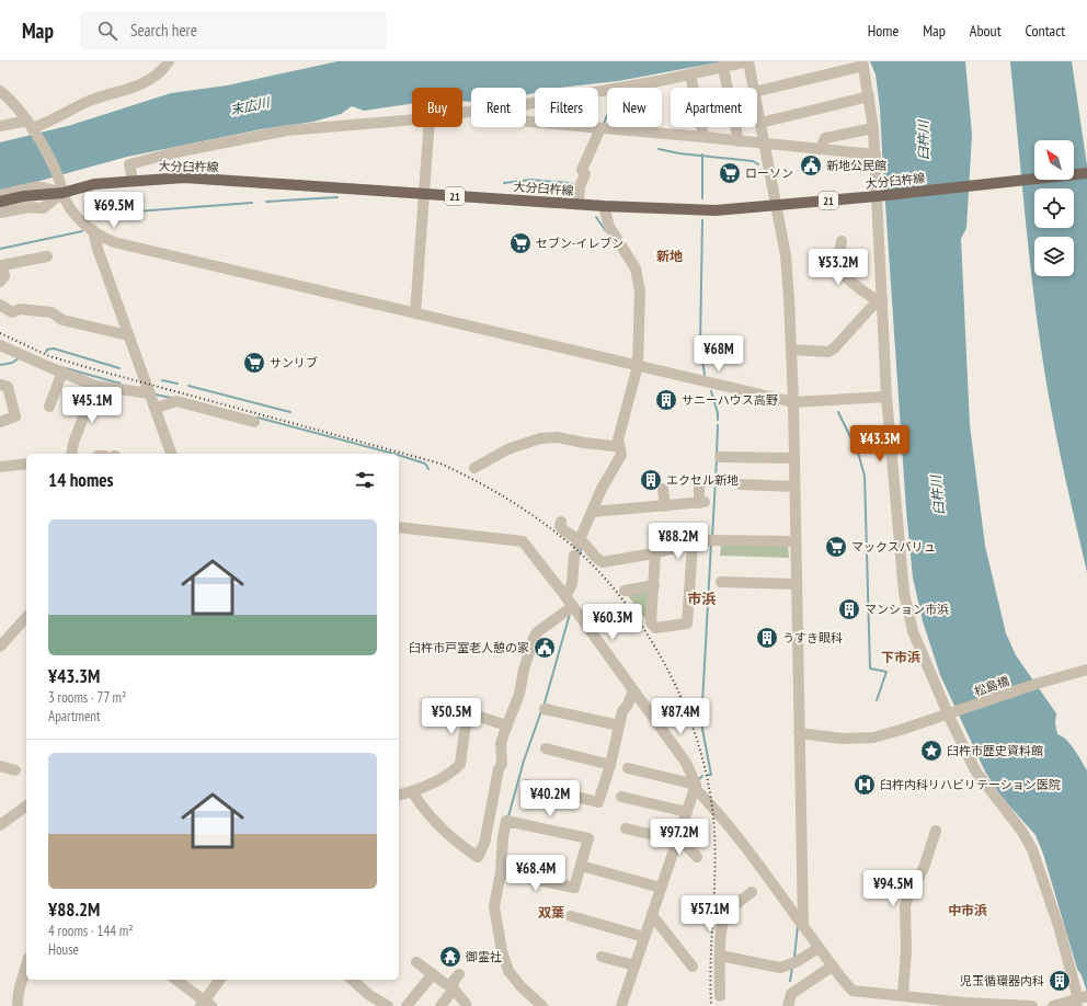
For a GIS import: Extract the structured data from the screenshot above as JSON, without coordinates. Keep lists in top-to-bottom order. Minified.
{"streets":{"main road":["大分臼杵線","21"],"street":["松島橋"]},"districts":["新地","市浜","下市浜","中市浜","双葉"],"water":["末広川","臼杵川"],"places":{"public building":["新地公民館","臼杵市戸室老人憩の家"],"supermarket":["ローソン","セブン-イレブン","サンリブ","マックスバリュ"],"building":["サニーハウス高野","エクセル新地","マンション市浜","うすき眼科","児玉循環器内科"],"place":["臼杵市歴史資料館"],"hospital":["臼杵内科リハビリテーション医院"],"temple":["御霊社"]},"north":"top left","page":{"header":"Map","search":"Search here","nav":["Home","Map","About","Contact"],"chip":["Buy","Rent","Filters","New","Apartment"],"price":["¥69.5M","¥53.2M","¥68M","¥45.1M","¥43.3M","¥88.2M","¥60.3M","¥50.5M","¥87.4M","¥40.2M","¥97.2M","¥68.4M","¥94.5M","¥57.1M"],"heading":"14 homes","list":[{"name":"¥43.3M","note":"3 rooms · 77 m² · Apartment"},{"name":"¥88.2M","note":"4 rooms · 144 m² · House"}]}}
